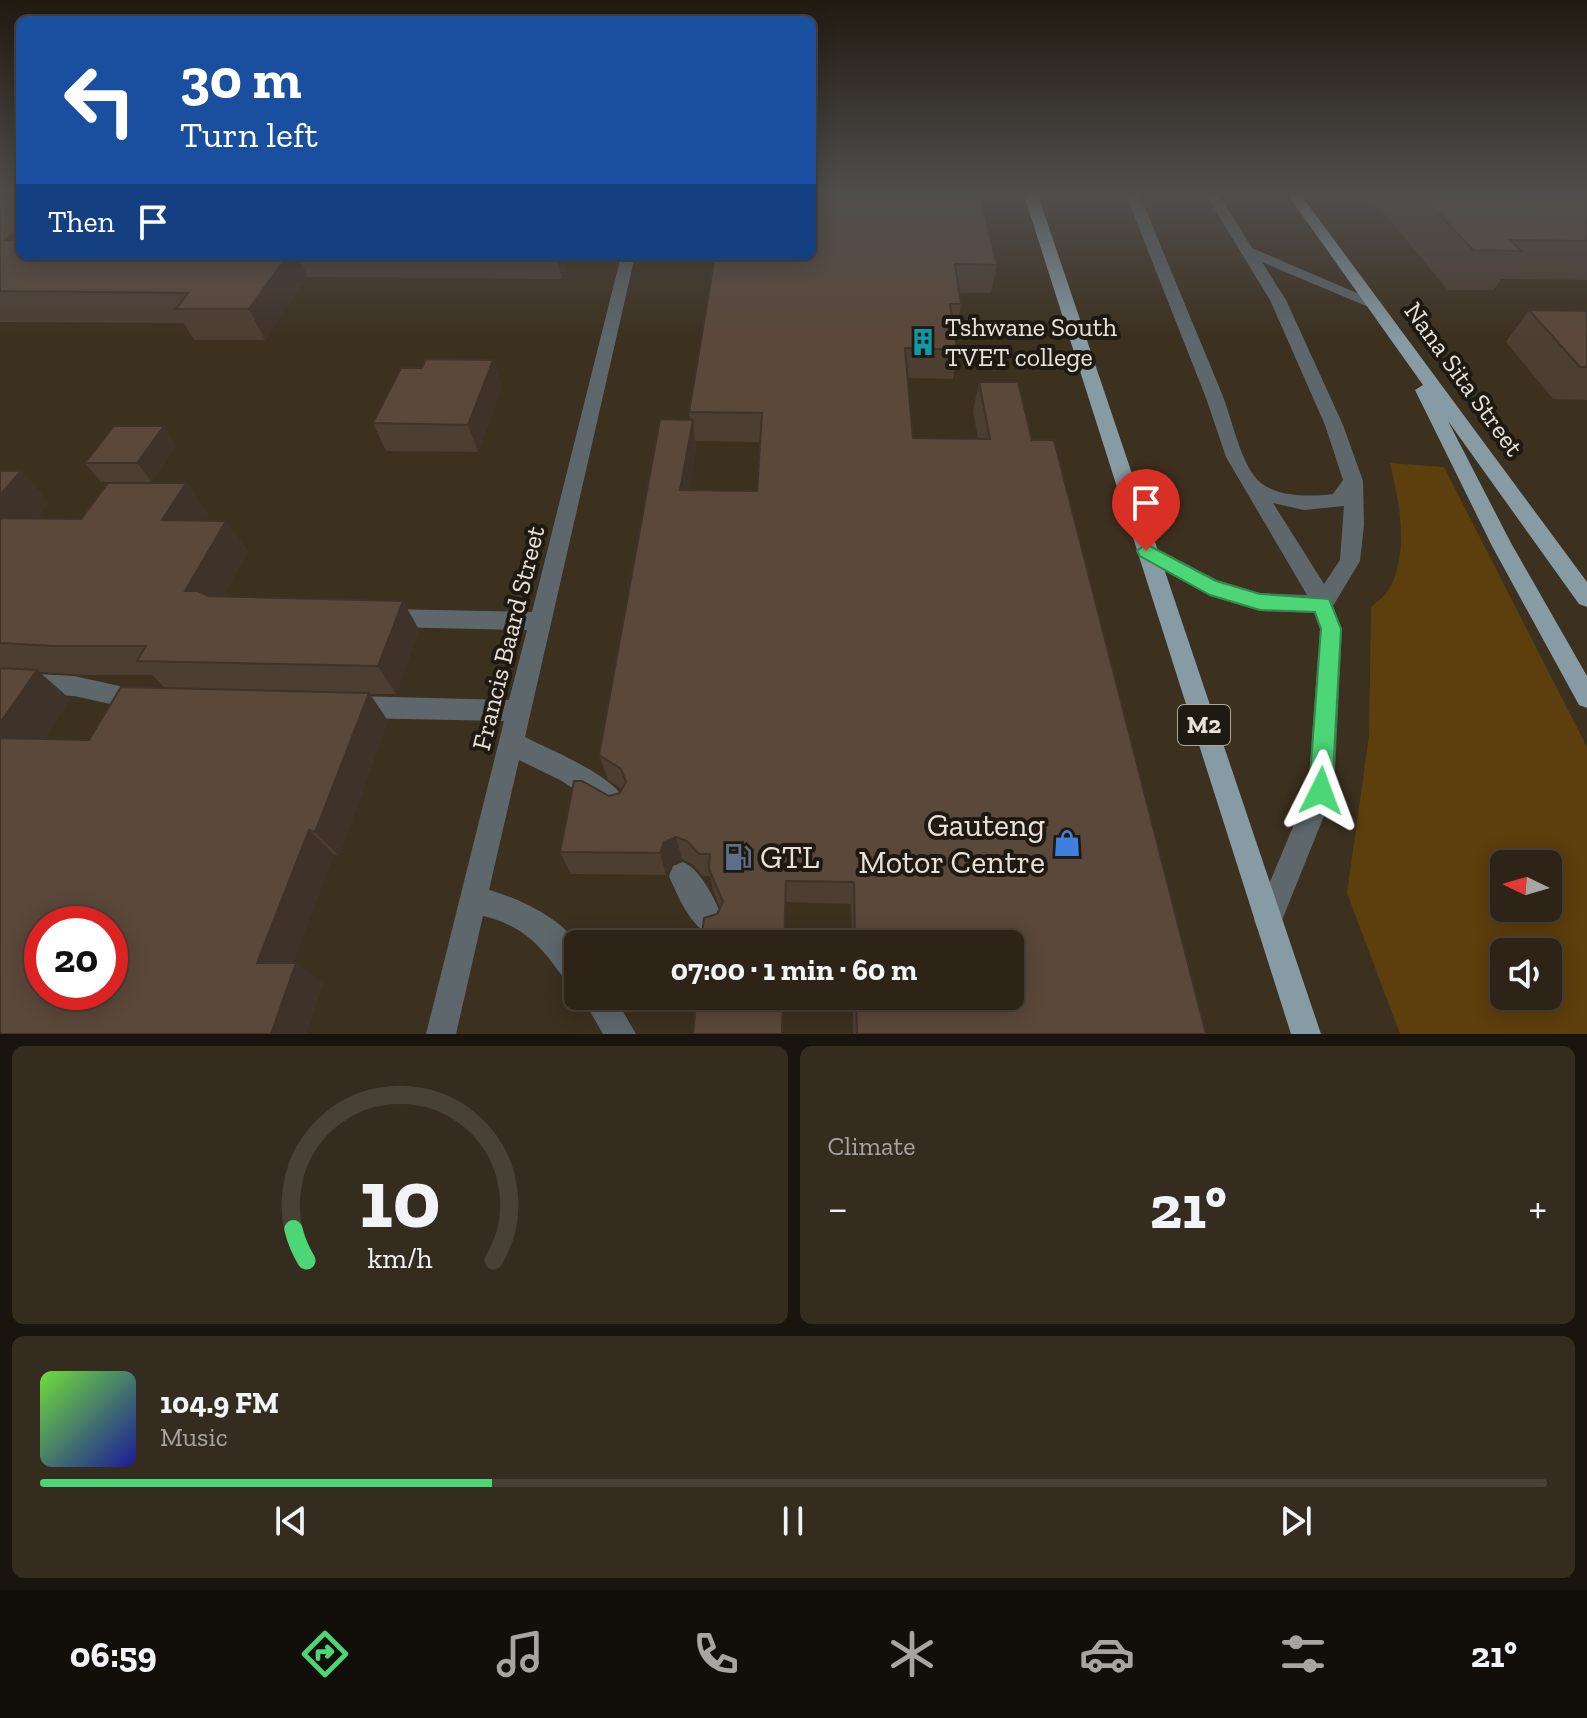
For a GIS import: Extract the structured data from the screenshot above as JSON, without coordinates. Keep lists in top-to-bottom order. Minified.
{"streets":{"main road":["Nana Sita Street","M2"],"street":["Francis Baard Street"]},"places":{"building":["Tshwane South TVET college"],"shop":["Gauteng Motor Centre"],"fuel station":["GTL"]},"north":"left","page":{"turn":["30 m","Turn left"],"then":"Then","limit":"20","trip":"07:00 · 1 min · 60 m","tile":"Climate","heat":["−","21°","+"],"song":["104.9 FM","Music"],"tabs":["06:59","21°"],"gauge":["10","km/h"]}}
